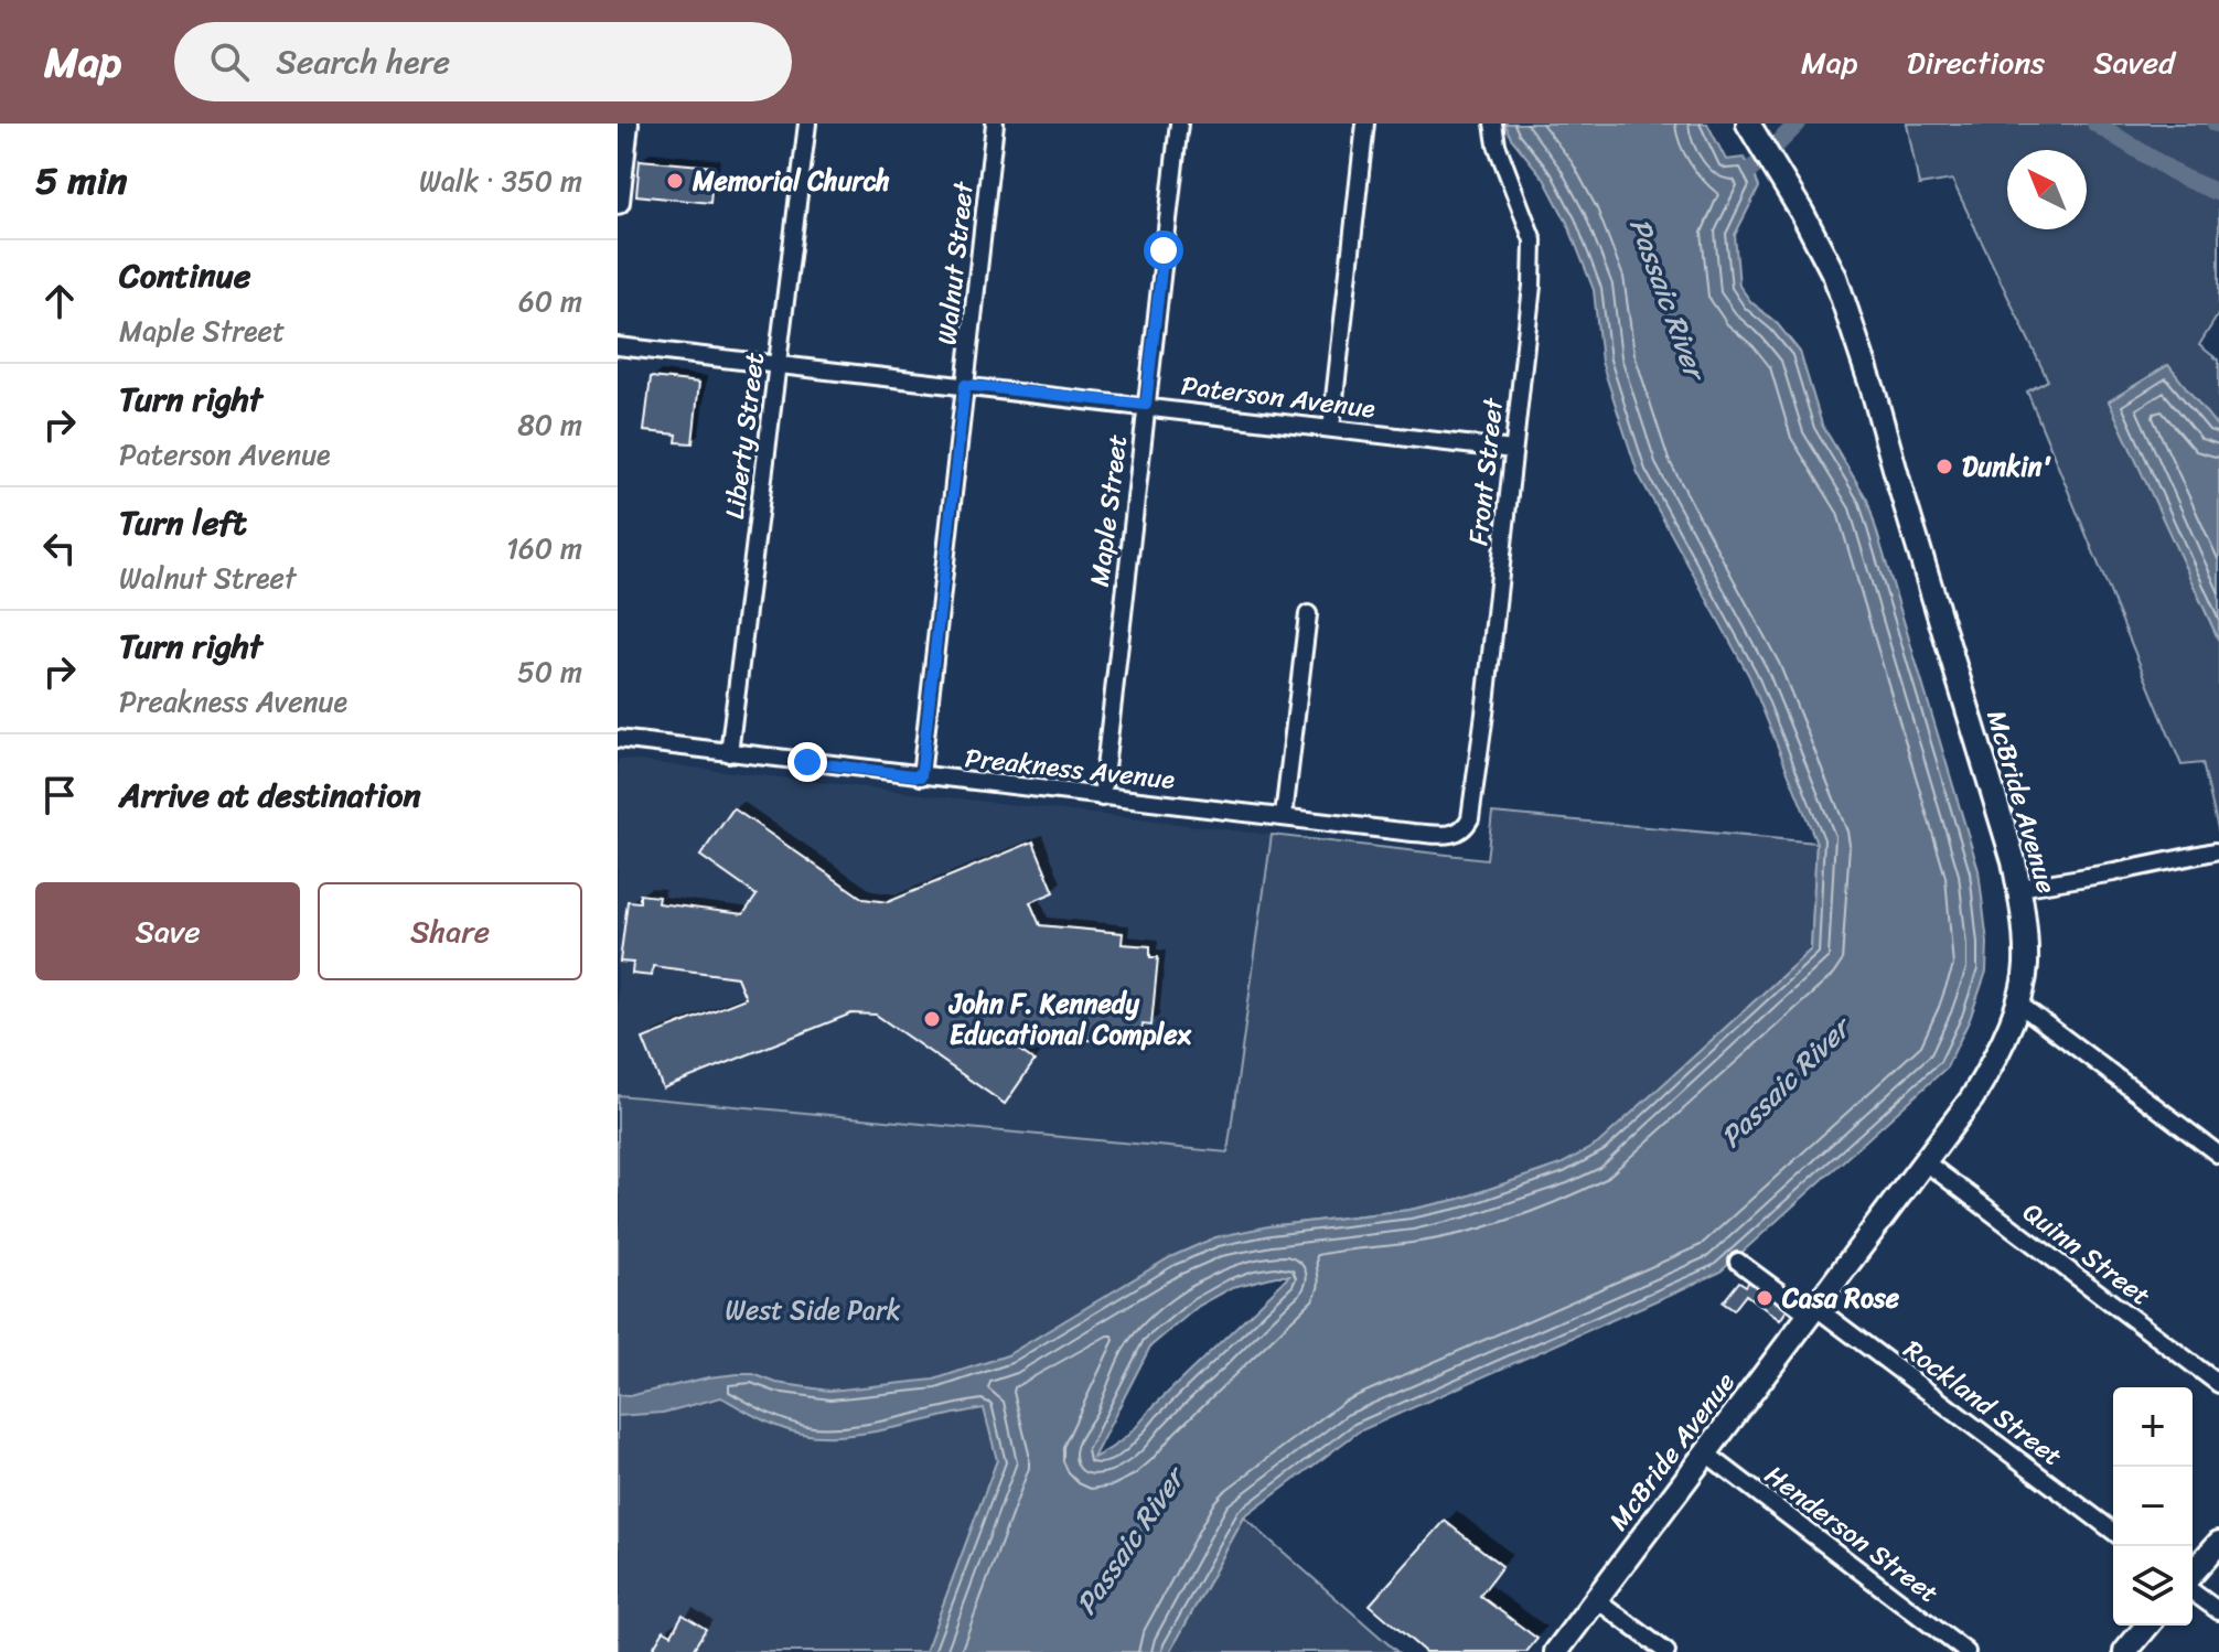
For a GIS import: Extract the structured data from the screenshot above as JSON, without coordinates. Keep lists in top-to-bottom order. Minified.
{"streets":{"main road":["McBride Avenue"],"street":["Walnut Street","Paterson Avenue","Liberty Street","Front Street","Maple Street","Preakness Avenue","Quinn Street","Rockland Street","Henderson Street"]},"crossings":[["Walnut Street","Paterson Avenue"],["Walnut Street","Preakness Avenue"],["Paterson Avenue","Liberty Street"],["Paterson Avenue","Front Street"],["Paterson Avenue","Maple Street"],["Liberty Street","Preakness Avenue"],["Front Street","Preakness Avenue"],["Maple Street","Preakness Avenue"],["McBride Avenue","Quinn Street"],["McBride Avenue","Rockland Street"],["McBride Avenue","Henderson Street"]],"water":["Passaic River"],"parks":["West Side Park"],"places":["Memorial Church","Dunkin'","John F. Kennedy Educational Complex","Casa Rose"],"north":"top left","page":{"header":"Map","search":"Search here","nav":["Map","Directions","Saved"],"heading":["5 min","Walk · 350 m"],"list":[["Continue","Maple Street","60 m"],["Turn right","Paterson Avenue","80 m"],["Turn left","Walnut Street","160 m"],["Turn right","Preakness Avenue","50 m"],"Arrive at destination"],"buttons":["Save","Share"],"map_buttons":["+","−"]}}
